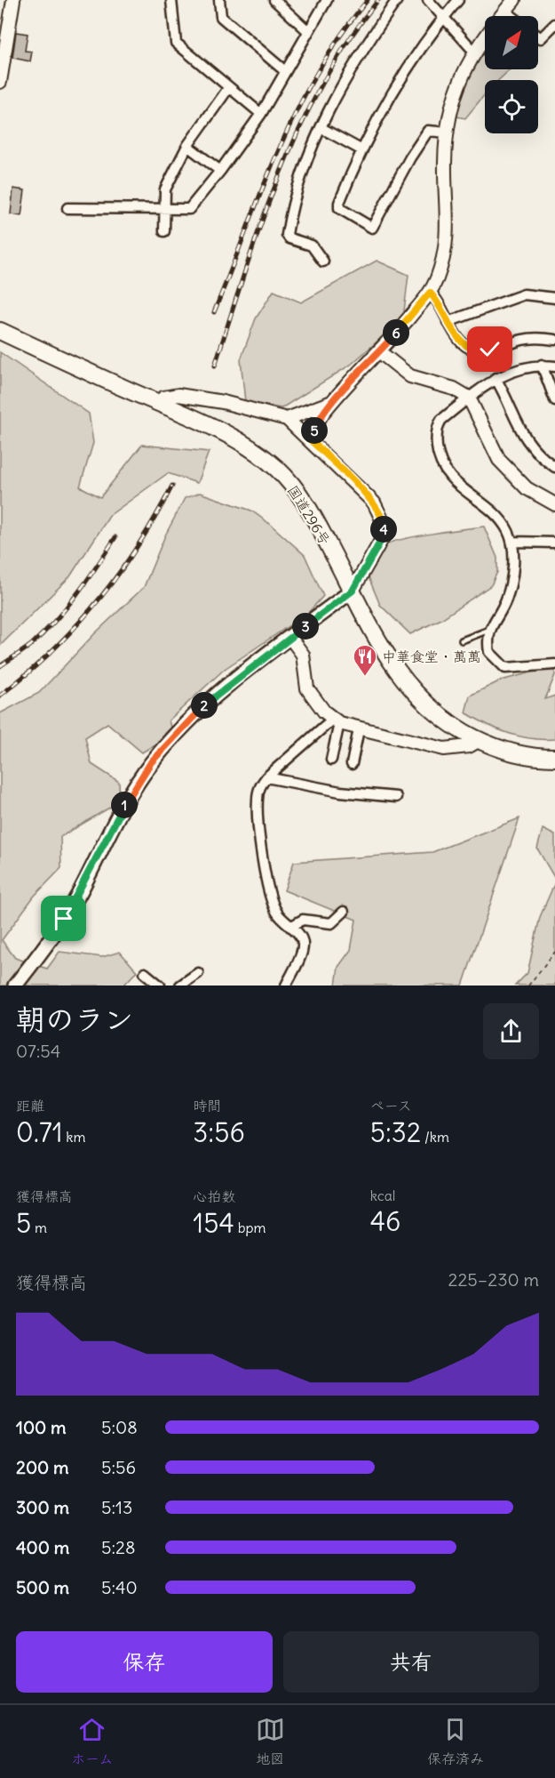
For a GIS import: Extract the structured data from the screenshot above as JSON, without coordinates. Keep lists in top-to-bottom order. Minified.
{"streets":{"highway":["国道296号"]},"places":{"restaurant":["中華食堂・萬萬"]},"north":"top right","page":{"pins":["6","5","4","3","2","1"],"heading":["朝のラン","07:54"],"stats":[["距離","0.71 km"],["時間","3:56"],["ペース","5:32 /km"],["獲得標高","5 m"],["心拍数","154 bpm"],["kcal","46"]],"chart":["獲得標高","225–230 m"],"list":[{"name":"100 m","note":"5:08"},{"name":"200 m","note":"5:56"},{"name":"300 m","note":"5:13"},{"name":"400 m","note":"5:28"},{"name":"500 m","note":"5:40"}],"buttons":["保存","共有"],"tabs":["ホーム","地図","保存済み"]}}
